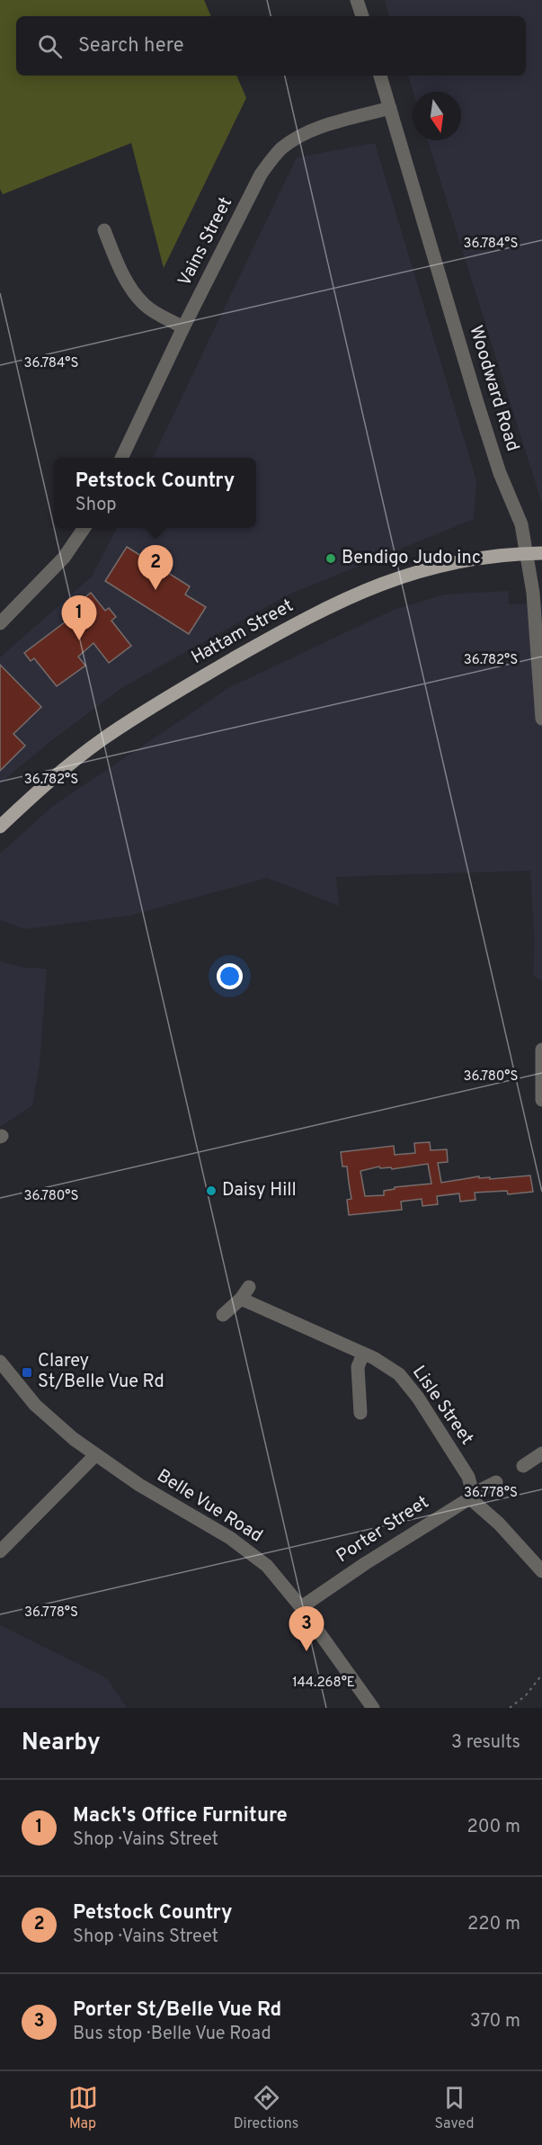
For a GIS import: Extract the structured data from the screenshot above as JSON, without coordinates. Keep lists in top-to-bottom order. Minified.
{"streets":{"main road":["Hattam Street"],"street":["Vains Street","Woodward Road","Lisle Street","Belle Vue Road","Porter Street"]},"crossings":[["Vains Street","Woodward Road"],["Woodward Road","Hattam Street"],["Lisle Street","Porter Street"],["Belle Vue Road","Porter Street"]],"places":{"other":["Bendigo Judo inc","Daisy Hill"],"transit":["Clarey St/Belle Vue Rd"]},"north":"bottom","page":{"search":"Search here","popup":["Petstock Country","Shop"],"pins":["2","1","3"],"heading":["Nearby","3 results"],"list":[{"mark":"1","name":"Mack's Office Furniture","note":"Shop · Vains Street","value":"200 m"},{"mark":"2","name":"Petstock Country","note":"Shop · Vains Street","value":"220 m"},{"mark":"3","name":"Porter St/Belle Vue Rd","note":"Bus stop · Belle Vue Road","value":"370 m"}],"nav":["Map","Directions","Saved"]},"coordinates":["36.784°S","36.782°S","36.780°S","36.778°S","144.268°E"]}
